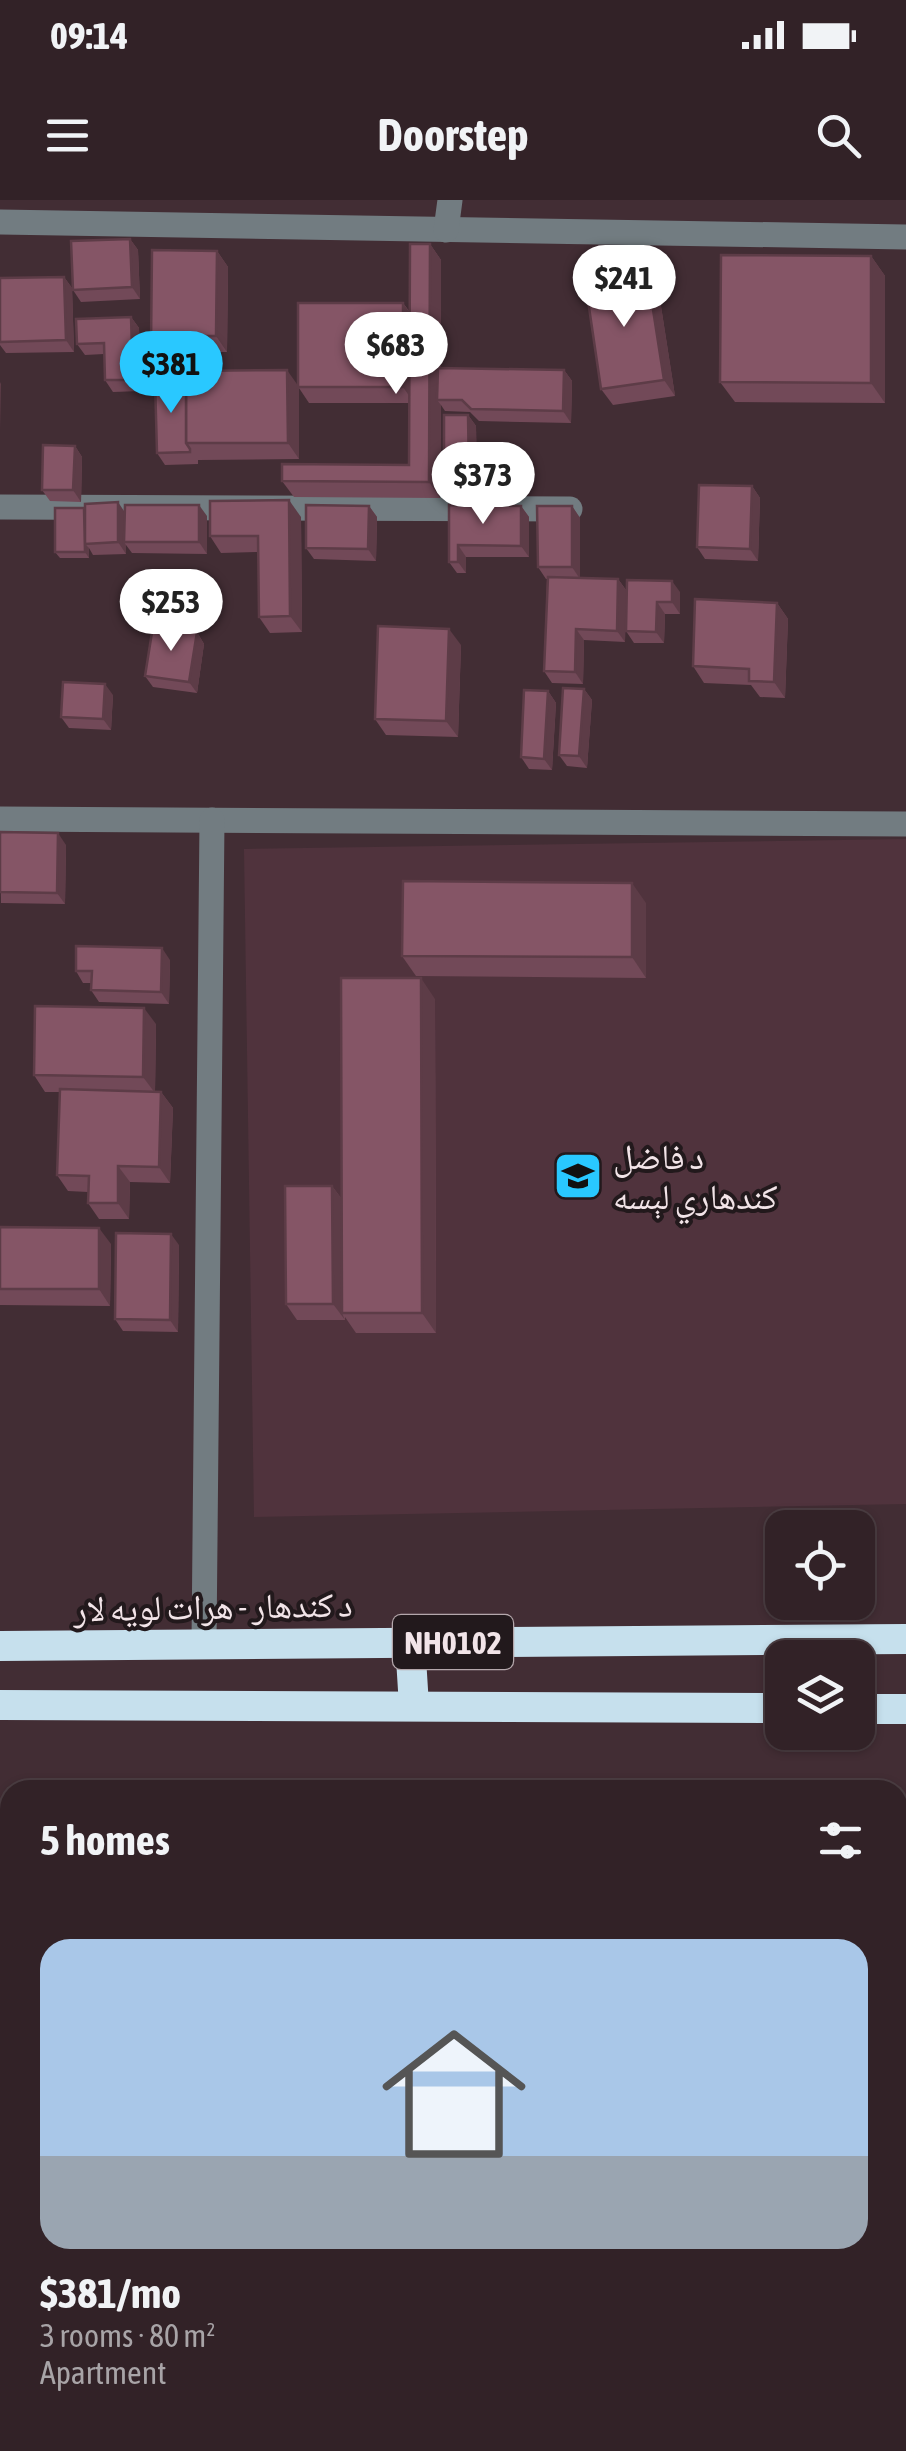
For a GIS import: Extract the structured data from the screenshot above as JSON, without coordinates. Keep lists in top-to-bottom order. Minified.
{"streets":{"highway":["د کندهار - هرات لويه لار","NH0102"]},"places":{"school or university":["د فاضل کندهاري لېسه"]},"page":{"status":"09:14","header":"Doorstep","price":["$241","$683","$381","$373","$253"],"heading":"5 homes","list":[{"name":"$381/mo","note":"3 rooms · 80 m² · Apartment"}]}}
